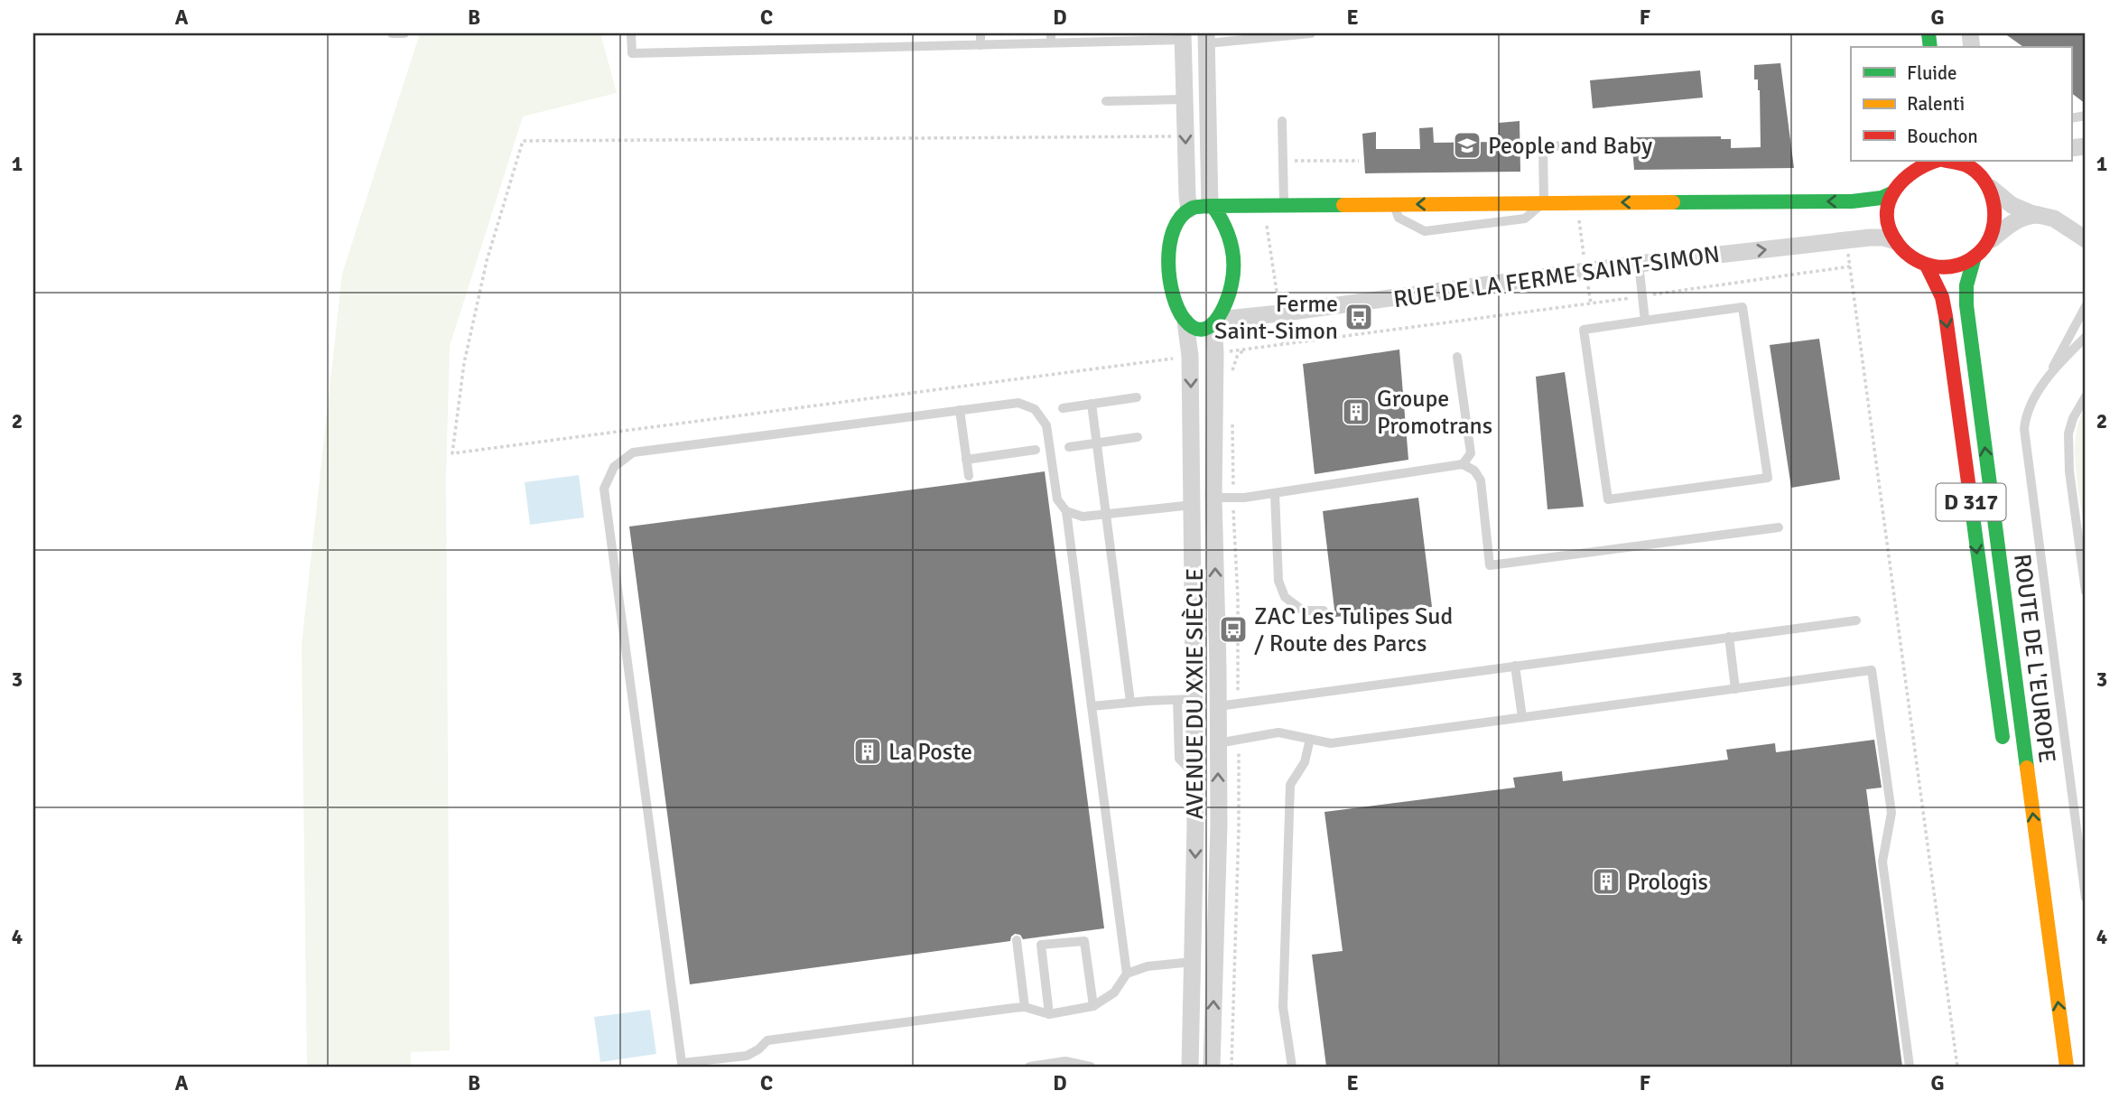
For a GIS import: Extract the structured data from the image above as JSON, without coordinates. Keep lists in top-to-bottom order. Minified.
{"streets":{"main road":["D 317","ROUTE DE L'EUROPE"],"street":["RUE DE LA FERME SAINT-SIMON","AVENUE DU XXIE SIÈCLE"]},"crossings":[["RUE DE LA FERME SAINT-SIMON","AVENUE DU XXIE SIÈCLE"]],"places":{"school or university":["People and Baby"],"bus stop":["Ferme Saint-Simon","ZAC Les Tulipes Sud / Route des Parcs"],"building":["Groupe Promotrans","La Poste","Prologis"]},"legend":["Fluide","Ralenti","Bouchon"],"grid":{"columns":["A","B","C","D","E","F","G"],"rows":["1","2","3","4"]}}
